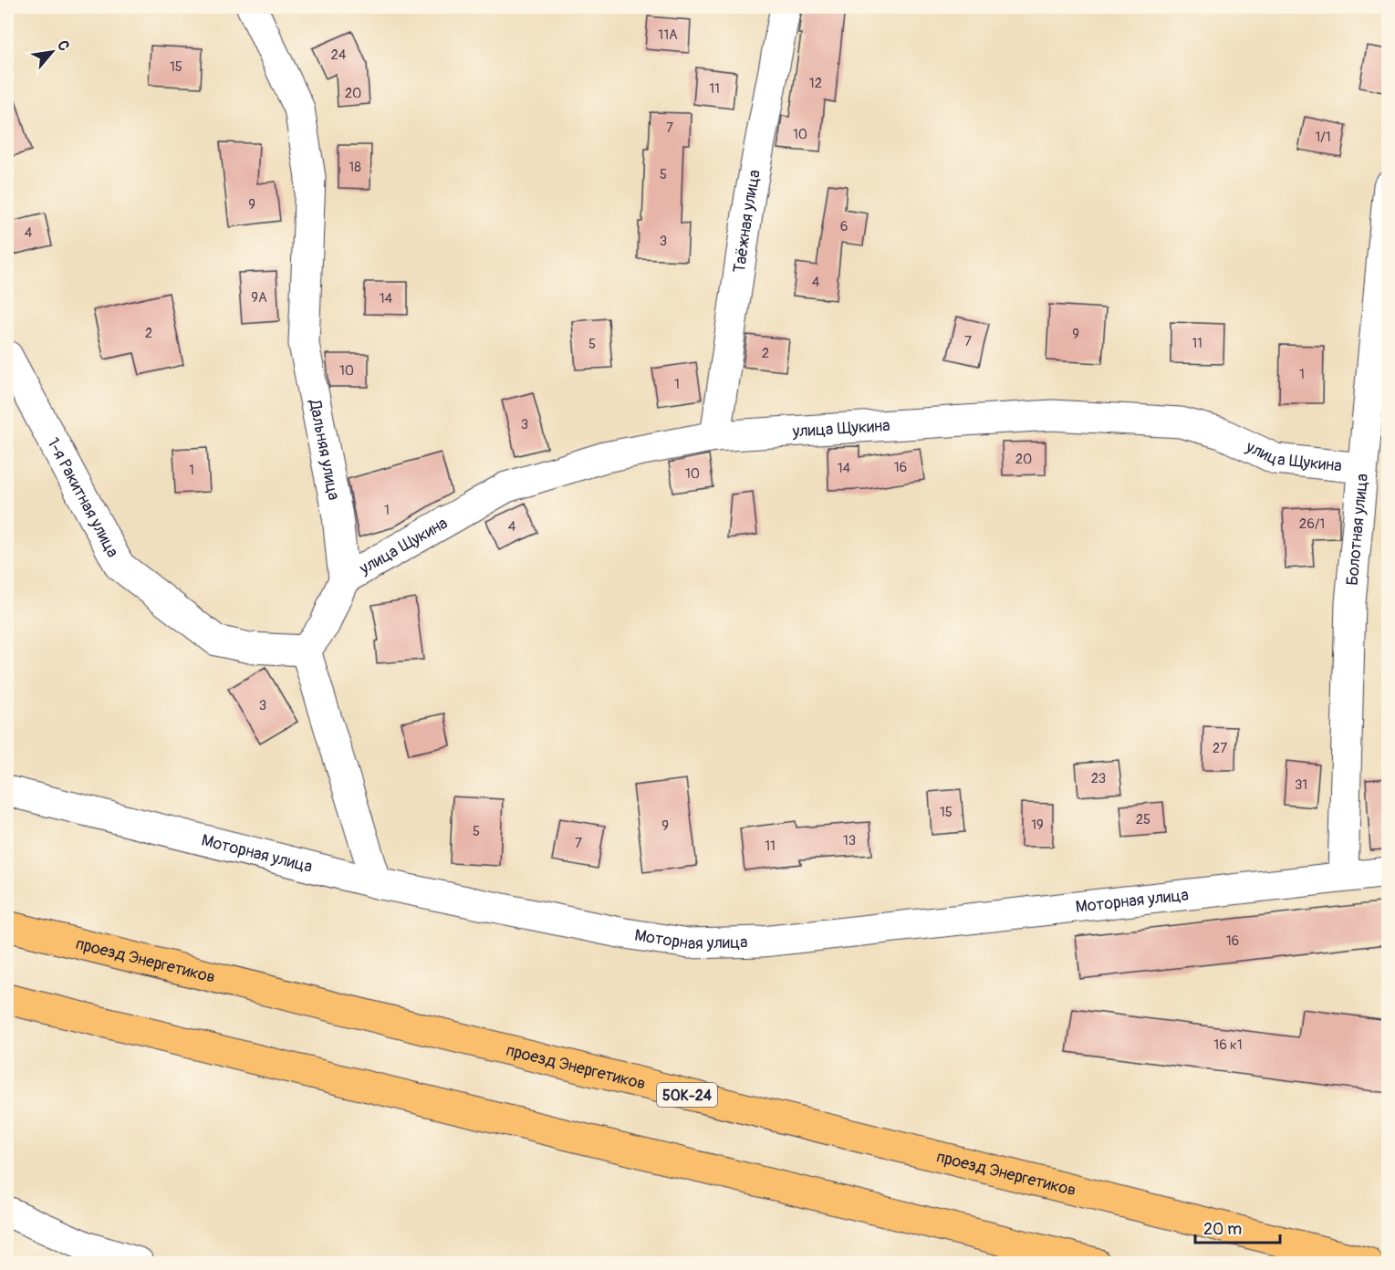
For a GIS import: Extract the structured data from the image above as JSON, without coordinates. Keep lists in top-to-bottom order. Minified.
{"streets":{"main road":["проезд Энергетиков","50К-24"],"street":["Таёжная улица","улица Щукина","Дальняя улица","1-я Ракитная улица","Болотная улица","Моторная улица"]},"crossings":[["Таёжная улица","улица Щукина"],["улица Щукина","Дальняя улица"],["улица Щукина","Болотная улица"],["Дальняя улица","1-я Ракитная улица"],["Болотная улица","Моторная улица"]],"house_numbers":["11А","24","15","12","11","20","7","10","1/1","18","5","9","6","4","3","4","9А","14","2","9","7","11","5","2","10","1","1","3","20","16","14","1","10","1","26/1","4","3","27","23","31","15","25","19","9","5","13","7","11","16","16 к1"],"scale_bar":"20 m","north":"top right"}
